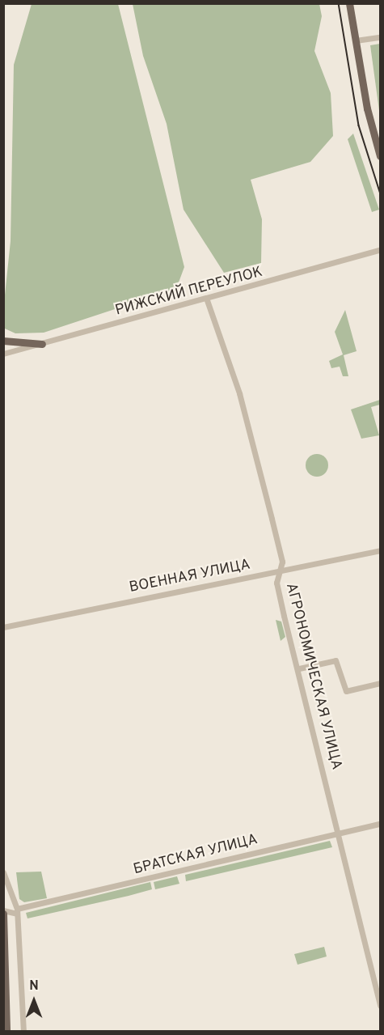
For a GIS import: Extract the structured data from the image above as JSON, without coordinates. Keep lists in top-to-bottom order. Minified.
{"streets":{"street":["РИЖСКИЙ ПЕРЕУЛОК","ВОЕННАЯ УЛИЦА","АГРОНОМИЧЕСКАЯ УЛИЦА","БРАТСКАЯ УЛИЦА"]},"crossings":[["РИЖСКИЙ ПЕРЕУЛОК","АГРОНОМИЧЕСКАЯ УЛИЦА"],["ВОЕННАЯ УЛИЦА","АГРОНОМИЧЕСКАЯ УЛИЦА"],["АГРОНОМИЧЕСКАЯ УЛИЦА","БРАТСКАЯ УЛИЦА"]],"north":"top"}
